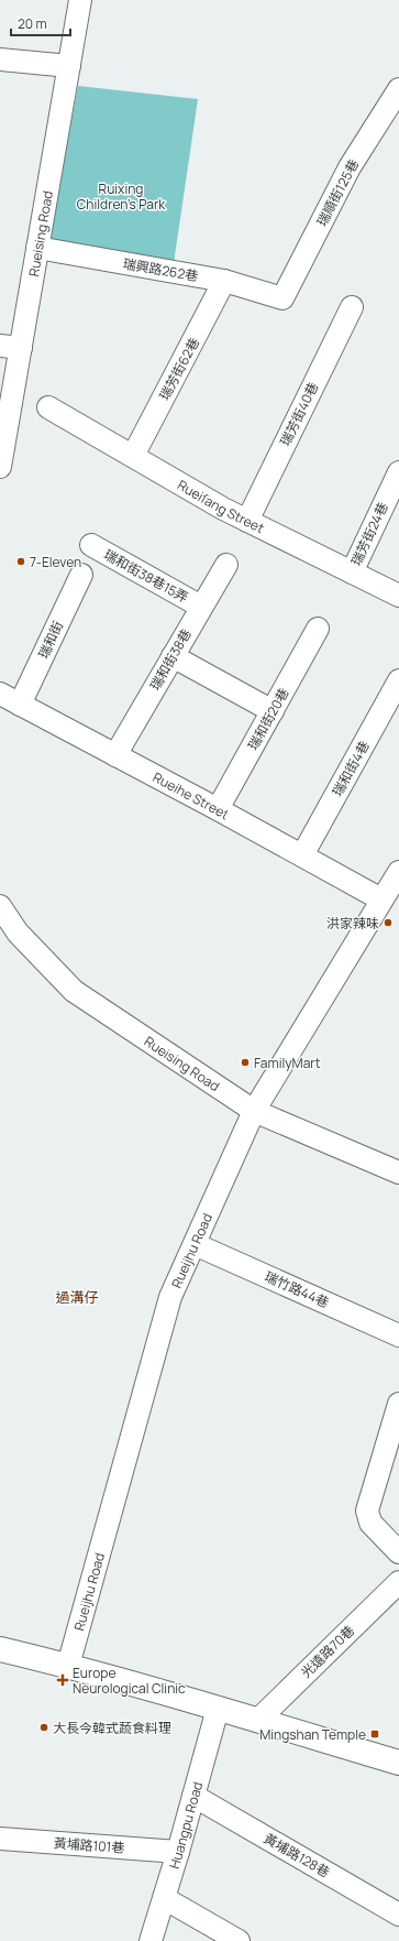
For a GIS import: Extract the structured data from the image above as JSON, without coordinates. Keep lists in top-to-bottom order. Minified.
{"streets":{"street":["瑞順街125巷","Rueising Road","瑞興路262巷","瑞芳街62巷","瑞芳街40巷","Rueifang Street","瑞芳街24巷","瑞和街38巷15弄","瑞和街","瑞和街38巷","瑞和街20巷","瑞和街4巷","Rueihe Street","Rueijhu Road","瑞竹路44巷","光遠路70巷","Huangpu Road","黃埔路101巷","黃埔路128巷"]},"crossings":[["瑞順街125巷","瑞興路262巷"],["Rueising Road","瑞興路262巷"],["Rueising Road","Rueijhu Road"],["瑞興路262巷","瑞芳街62巷"],["瑞芳街62巷","Rueifang Street"],["瑞芳街40巷","Rueifang Street"],["Rueifang Street","瑞芳街24巷"],["瑞和街38巷15弄","瑞和街38巷"],["瑞和街","Rueihe Street"],["瑞和街38巷","Rueihe Street"],["瑞和街20巷","Rueihe Street"],["瑞和街4巷","Rueihe Street"],["Rueihe Street","Rueijhu Road"],["Rueijhu Road","瑞竹路44巷"],["Huangpu Road","黃埔路101巷"],["Huangpu Road","黃埔路128巷"]],"districts":["過溝仔"],"parks":["Ruixing Children's Park"],"places":{"other":["7-Eleven","洪家辣味","FamilyMart","大長今韓式蔬食料理"],"health":["Europe Neurological Clinic"],"transit":["Mingshan Temple"]},"scale_bar":"20 m"}
